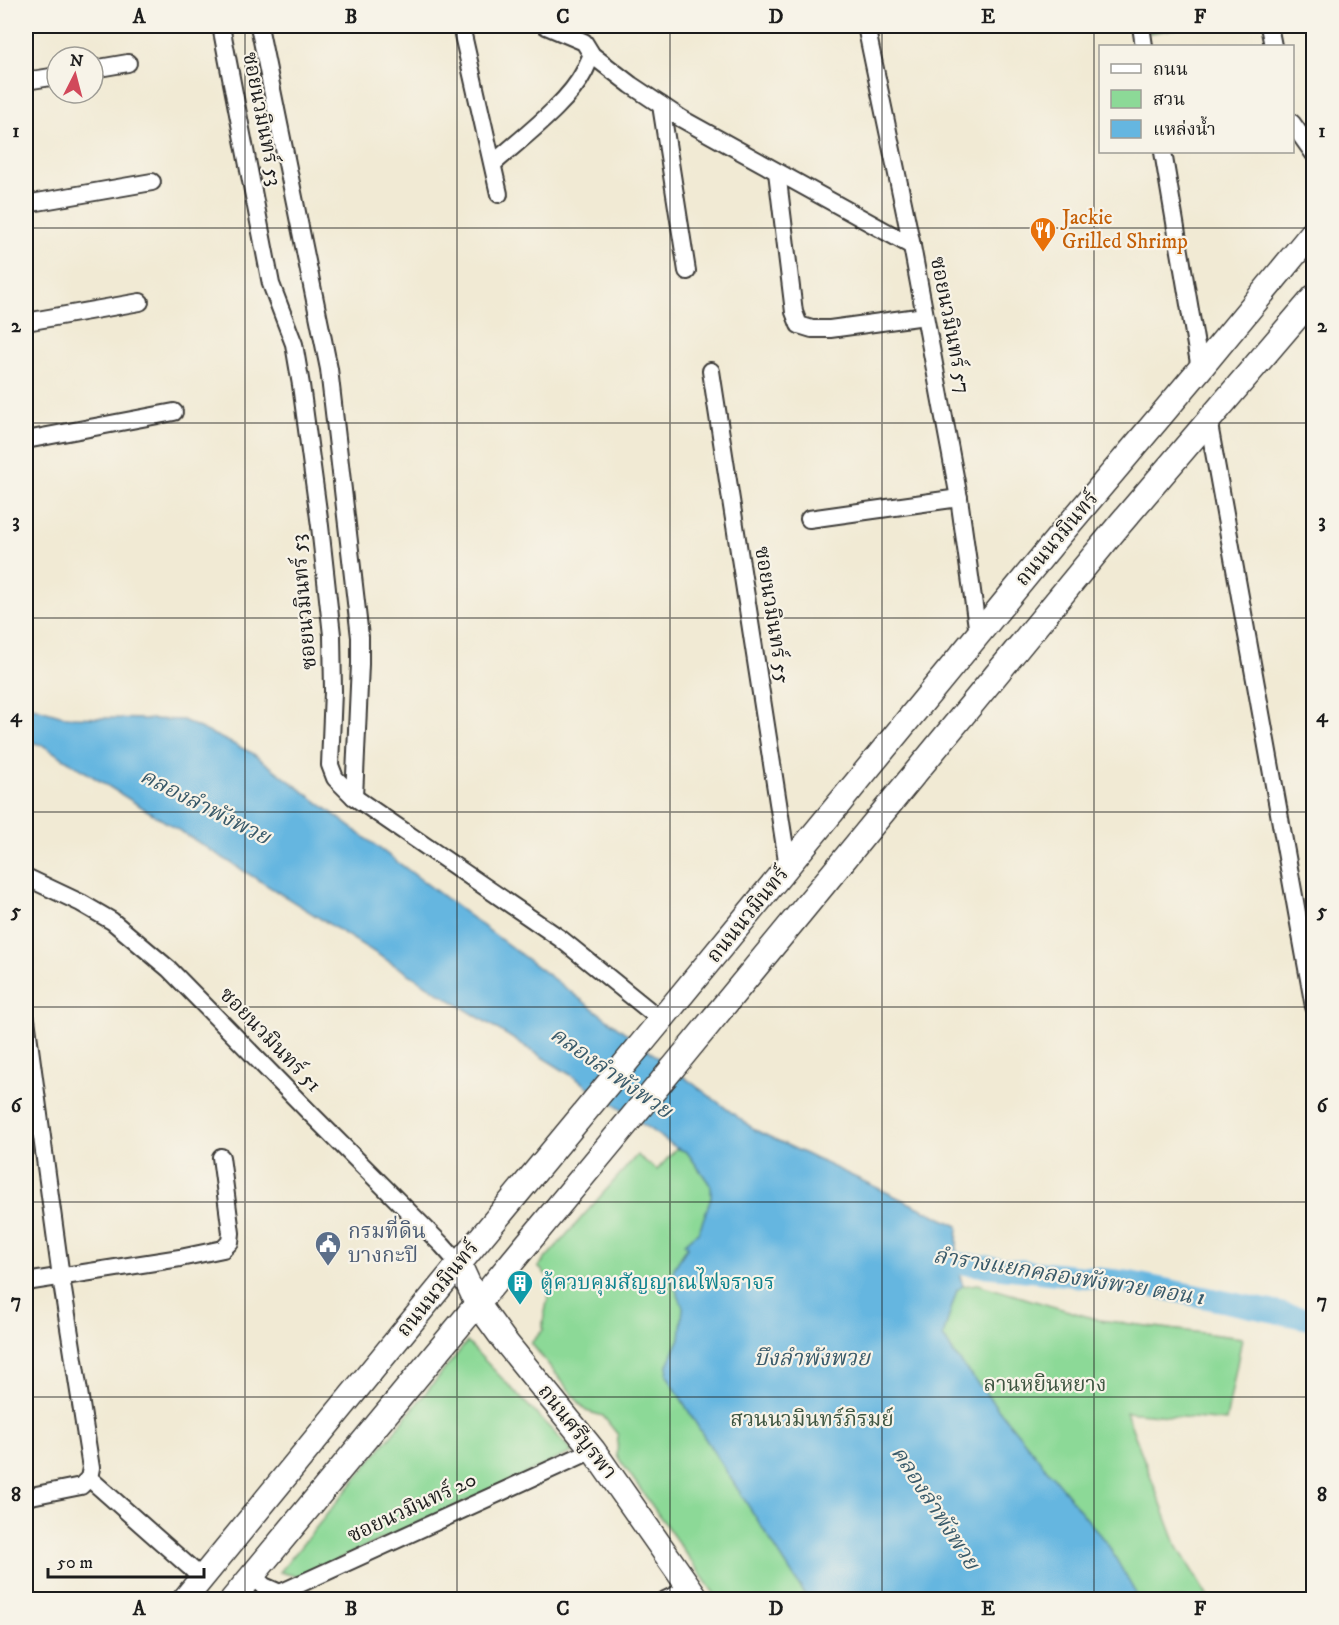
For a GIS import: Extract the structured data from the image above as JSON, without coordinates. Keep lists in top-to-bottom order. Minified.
{"streets":{"main road":["ถนนนวมินทร์","ถนนศรีบูรพา"],"street":["ซอยนวมินทร์ 53","ซอยนวมินทร์ 57","ซอยนวมินทร์ 55","ซอยนวมินทร์ 51","ซอยนวมินทร์ 20"]},"crossings":[["ซอยนวมินทร์ 53","ถนนนวมินทร์"],["ซอยนวมินทร์ 57","ถนนนวมินทร์"],["ถนนนวมินทร์","ซอยนวมินทร์ 55"],["ถนนนวมินทร์","ซอยนวมินทร์ 51"],["ถนนนวมินทร์","ถนนศรีบูรพา"],["ถนนนวมินทร์","ซอยนวมินทร์ 20"],["ซอยนวมินทร์ 51","ถนนศรีบูรพา"],["ถนนศรีบูรพา","ซอยนวมินทร์ 20"]],"water":["คลองลำพังพวย","ลำรางแยกคลองพังพวย ตอน 1","บึงลำพังพวย"],"parks":["ลานหยินหยาง","สวนนวมินทร์ภิรมย์"],"places":{"restaurant":["Jackie Grilled Shrimp"],"public building":["กรมที่ดิน บางกะปิ"],"building":["ตู้ควบคุมสัญญาณไฟจราจร"]},"legend":["ถนน","สวน","แหล่งน้ำ"],"scale_bar":"50 m","north":"top","grid":{"columns":["A","B","C","D","E","F"],"rows":["1","2","3","4","5","6","7","8"]}}
